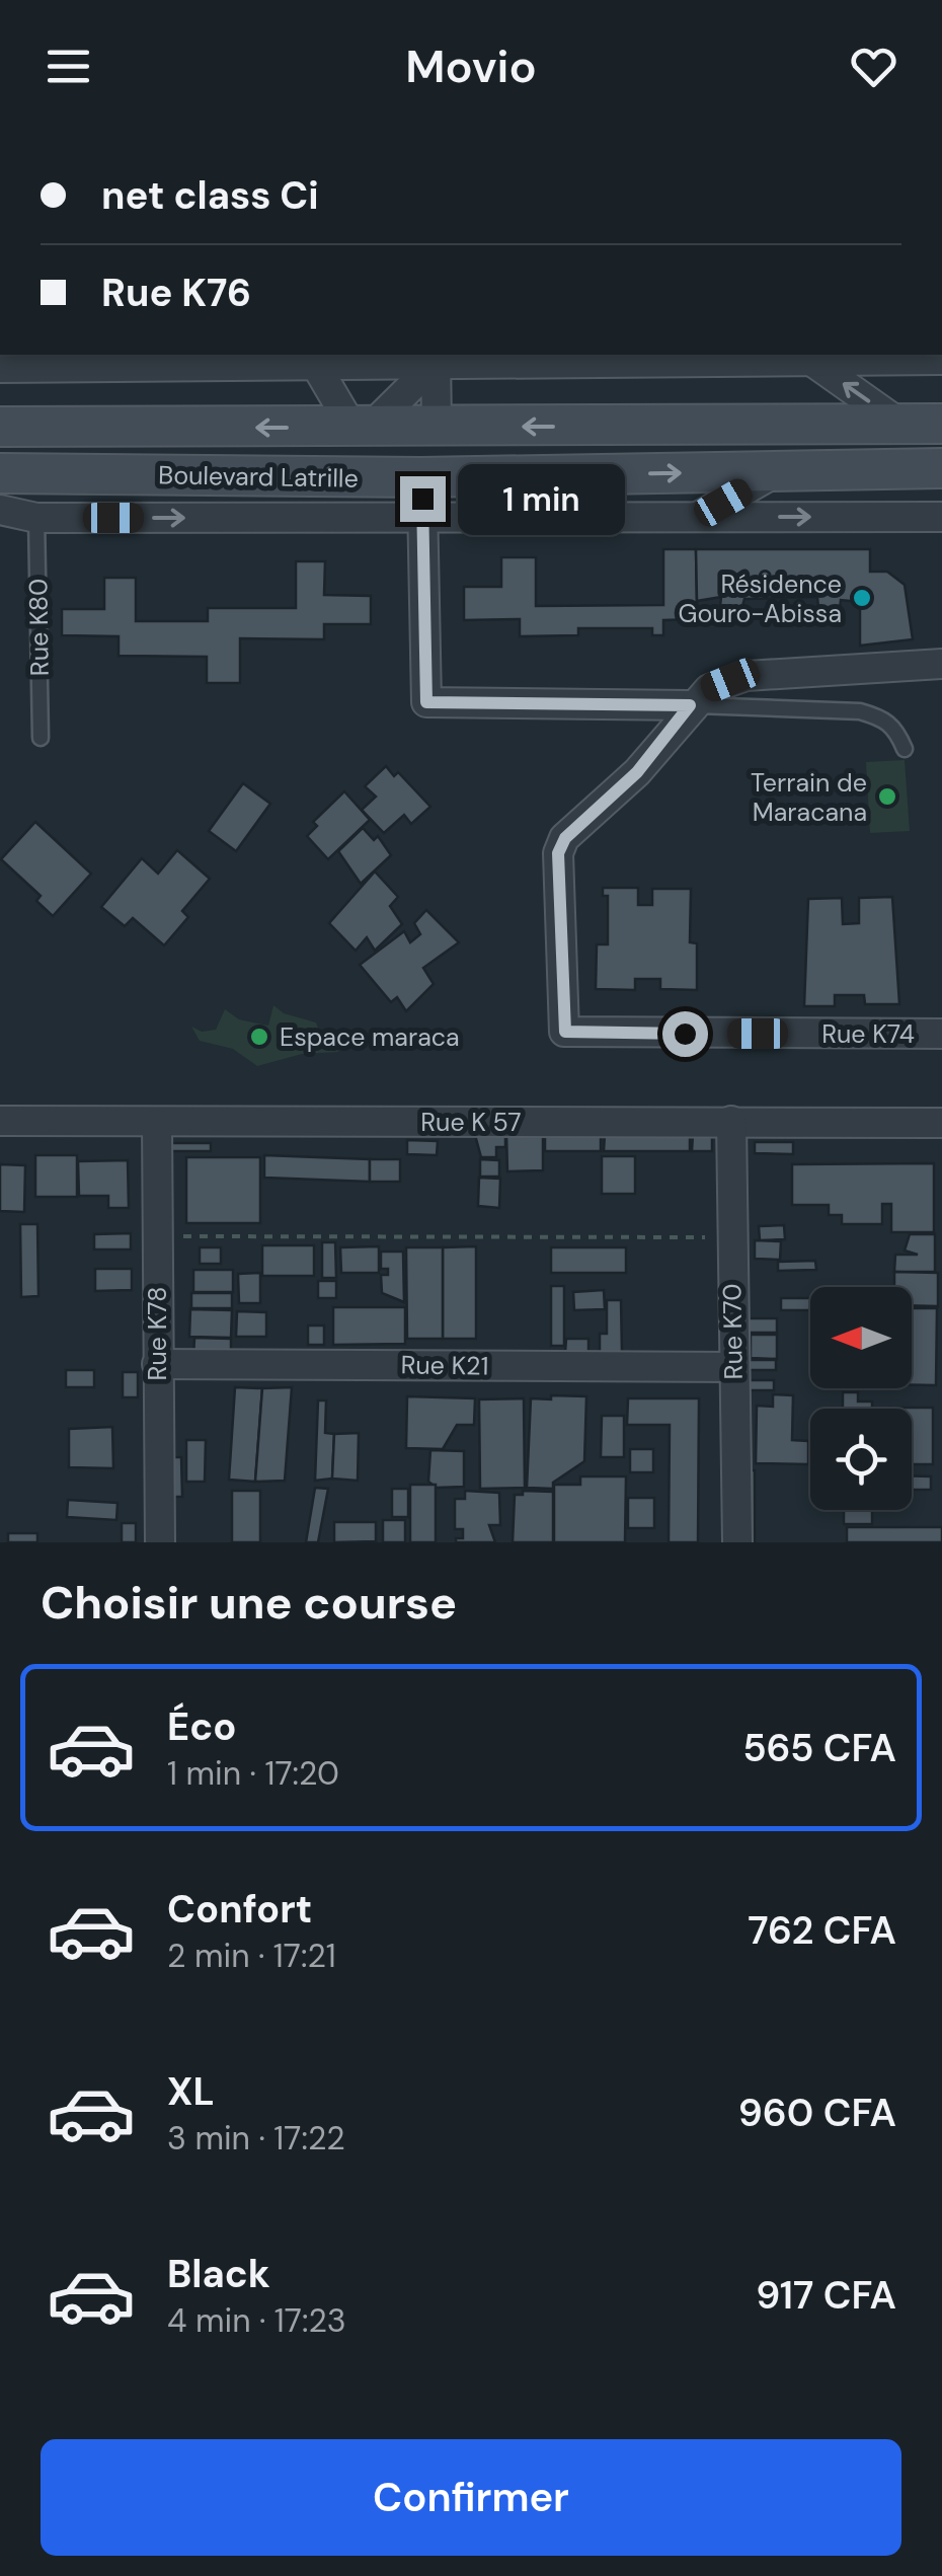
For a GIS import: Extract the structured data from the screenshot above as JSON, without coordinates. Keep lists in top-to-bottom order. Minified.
{"streets":{"main road":["Boulevard Latrille"],"street":["Rue K74","Rue K 57","Rue K70","Rue K78","Rue K21"],"lane":["Rue K80"]},"crossings":[["Rue K 57","Rue K70"],["Rue K 57","Rue K78"],["Rue K70","Rue K21"],["Rue K78","Rue K21"]],"places":["Résidence Gouro-Abissa","Terrain de Maracana","Espace maraca"],"north":"left","page":{"header":"Movio","banner":["net class Ci","Rue K76"],"bubble":"1 min","heading":"Choisir une course","list":[{"name":"Éco","note":"1 min · 17:20","value":"565 CFA"},{"name":"Confort","note":"2 min · 17:21","value":"762 CFA"},{"name":"XL","note":"3 min · 17:22","value":"960 CFA"},{"name":"Black","note":"4 min · 17:23","value":"917 CFA"}],"buttons":"Confirmer"}}
